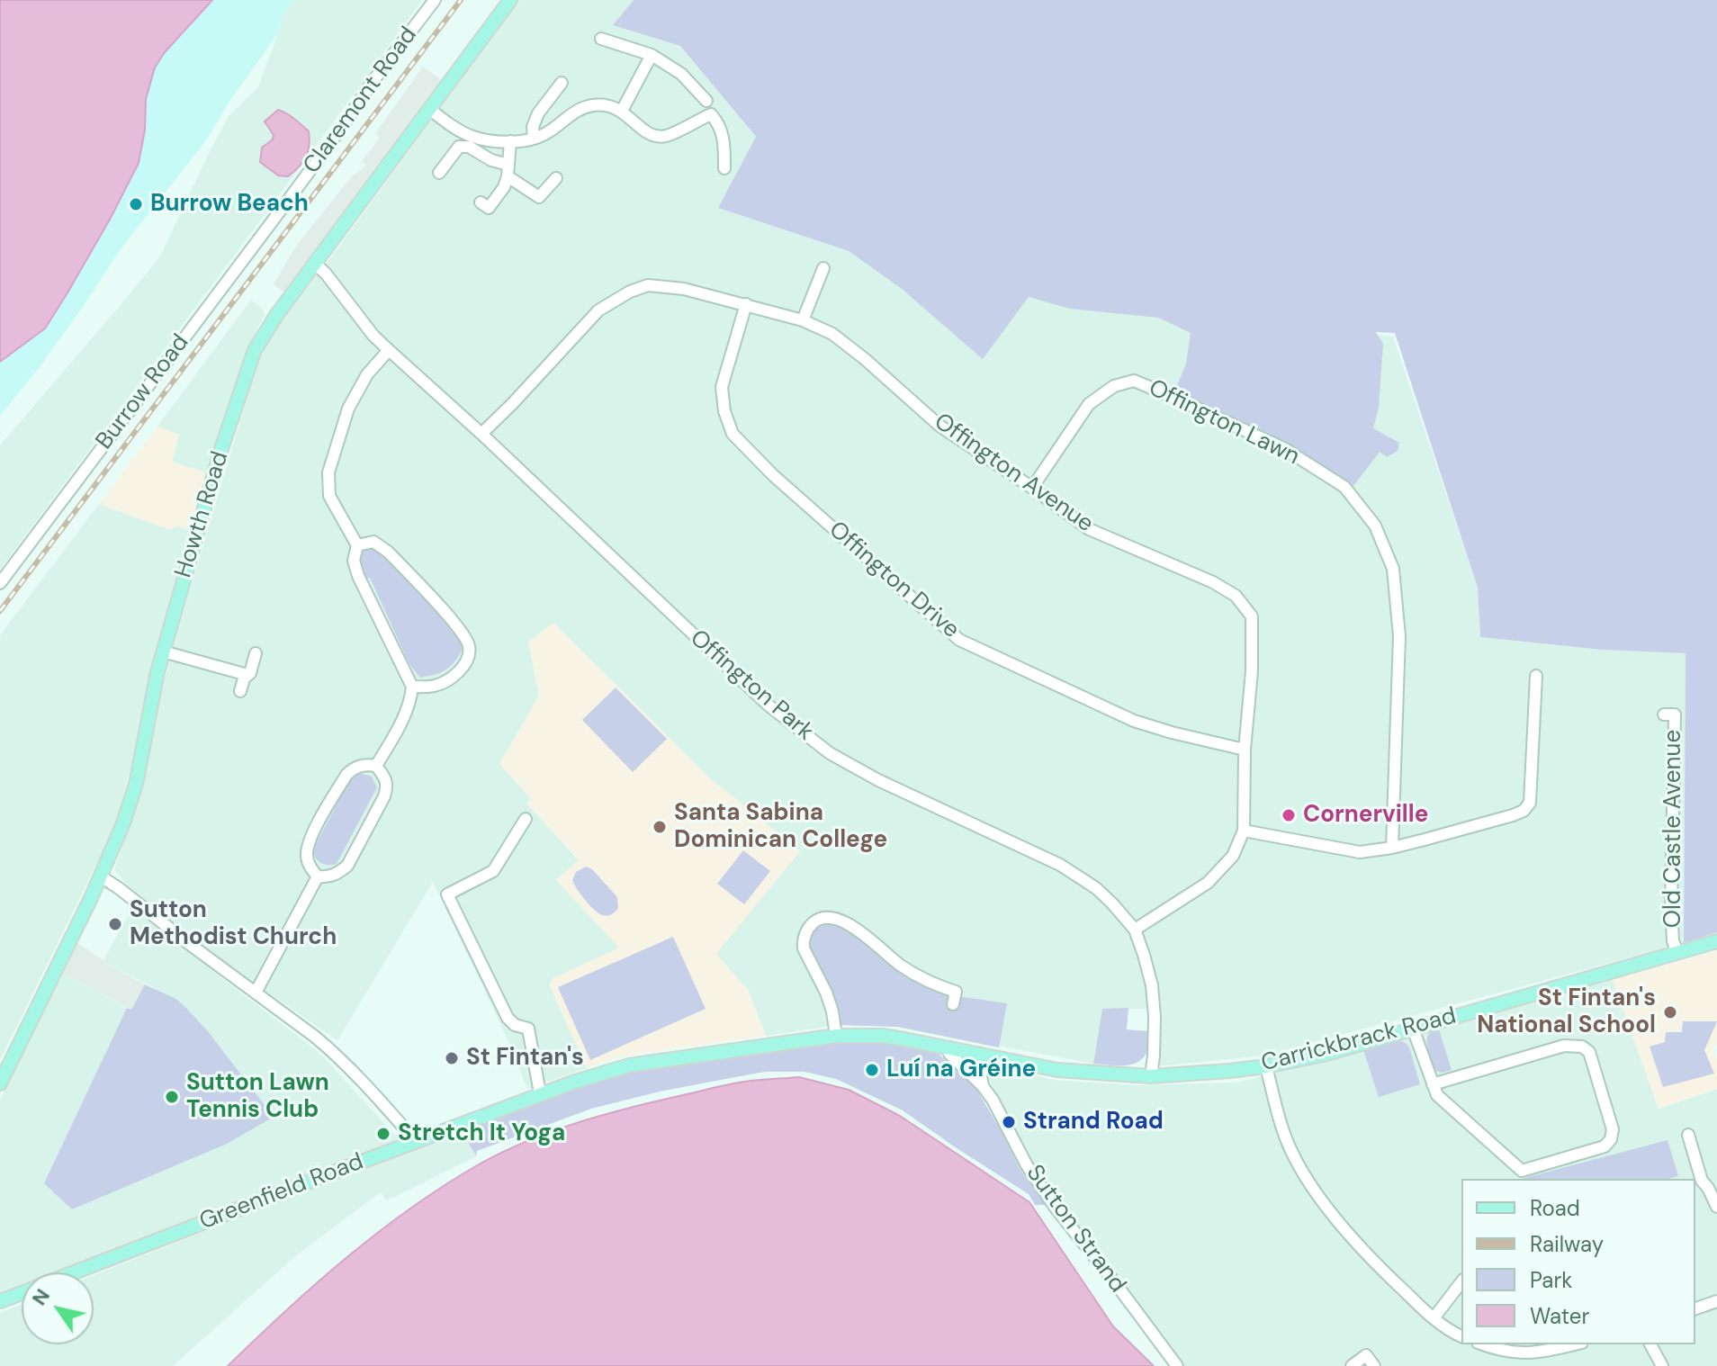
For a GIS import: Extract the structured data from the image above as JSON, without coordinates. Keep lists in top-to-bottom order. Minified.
{"streets":{"main road":["Howth Road","Carrickbrack Road","Greenfield Road"],"street":["Claremont Road","Burrow Road","Offington Lawn","Offington Avenue","Offington Drive","Offington Park","Old Castle Avenue","Sutton Strand"]},"crossings":[["Claremont Road","Burrow Road"],["Offington Lawn","Offington Avenue"],["Offington Avenue","Offington Drive"],["Offington Avenue","Offington Park"],["Howth Road","Offington Park"],["Offington Park","Carrickbrack Road"],["Old Castle Avenue","Carrickbrack Road"],["Carrickbrack Road","Greenfield Road"],["Carrickbrack Road","Sutton Strand"],["Greenfield Road","Sutton Strand"]],"places":["Burrow Beach","Cornerville","Santa Sabina Dominican College","Sutton Methodist Church","St Fintan's National School","St Fintan's","Luí na Gréine","Sutton Lawn Tennis Club","Strand Road","Stretch It Yoga"],"legend":["Road","Railway","Park","Water"],"north":"top left"}
